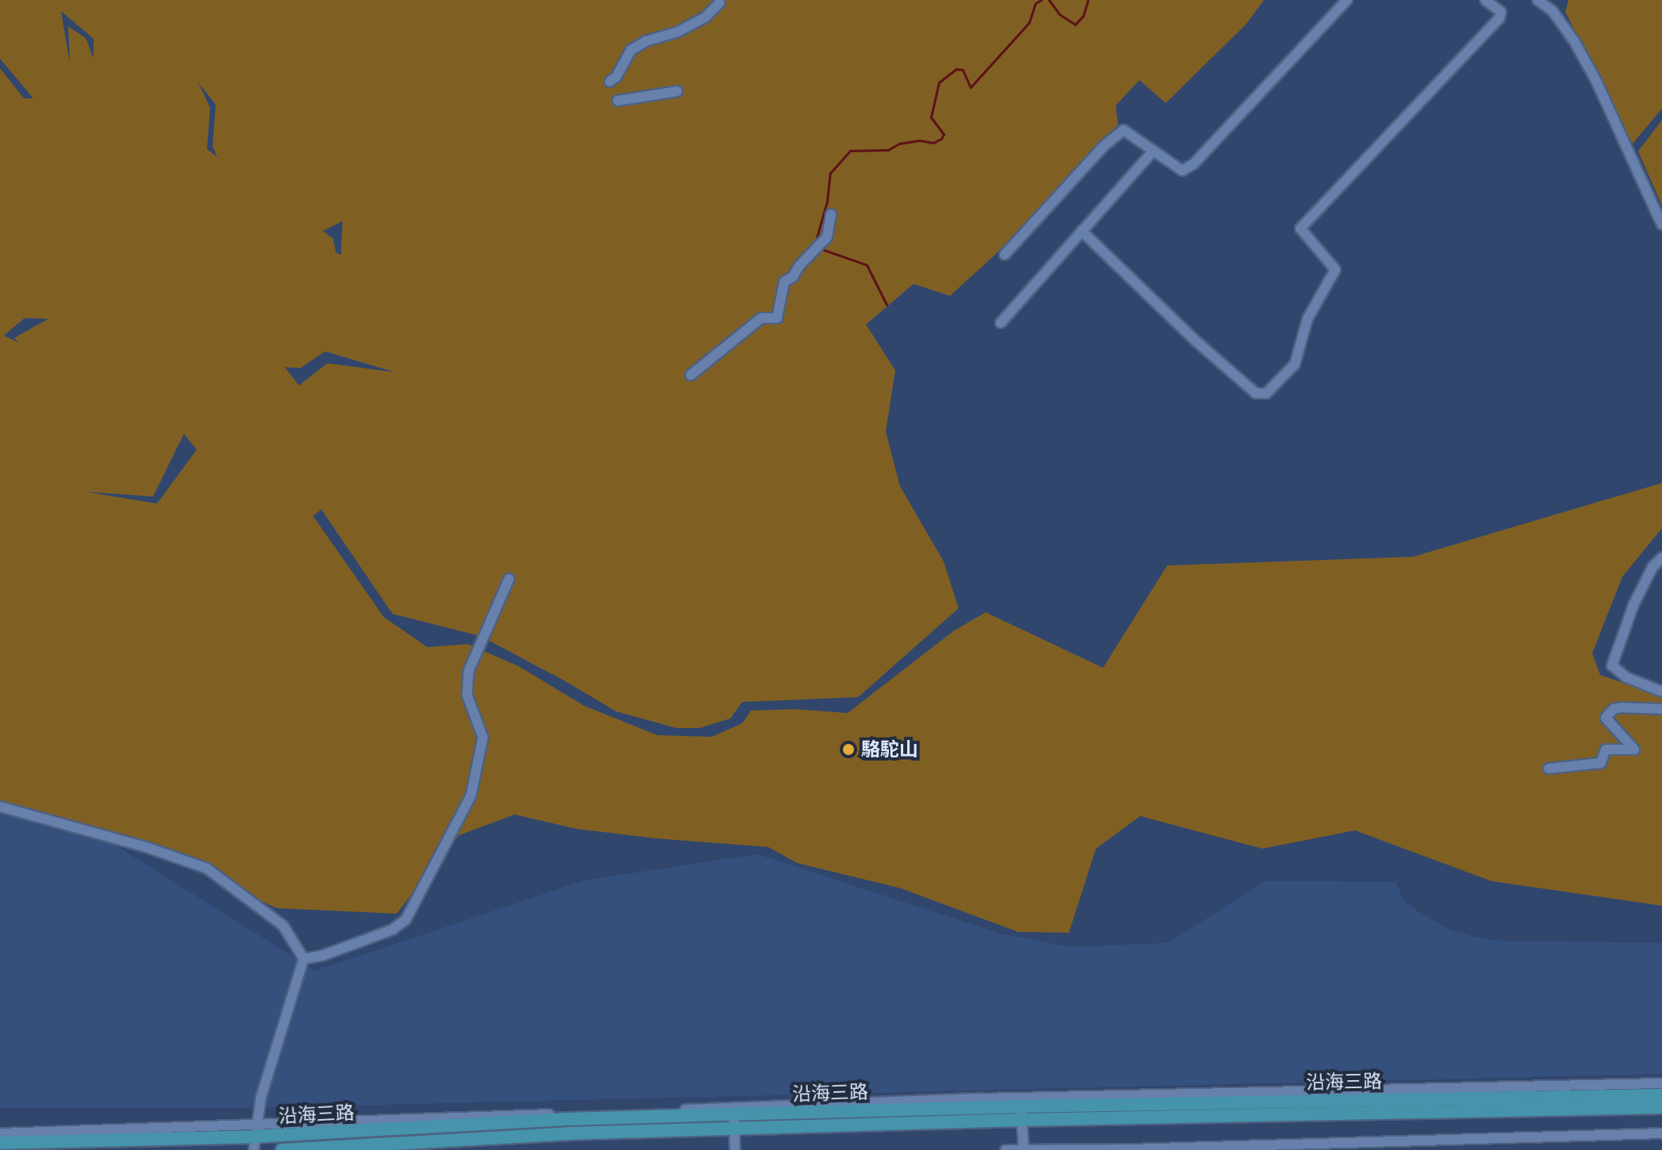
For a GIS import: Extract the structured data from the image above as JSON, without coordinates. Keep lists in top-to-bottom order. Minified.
{"streets":{"main road":["沿海三路"]},"places":["駱駝山"]}
